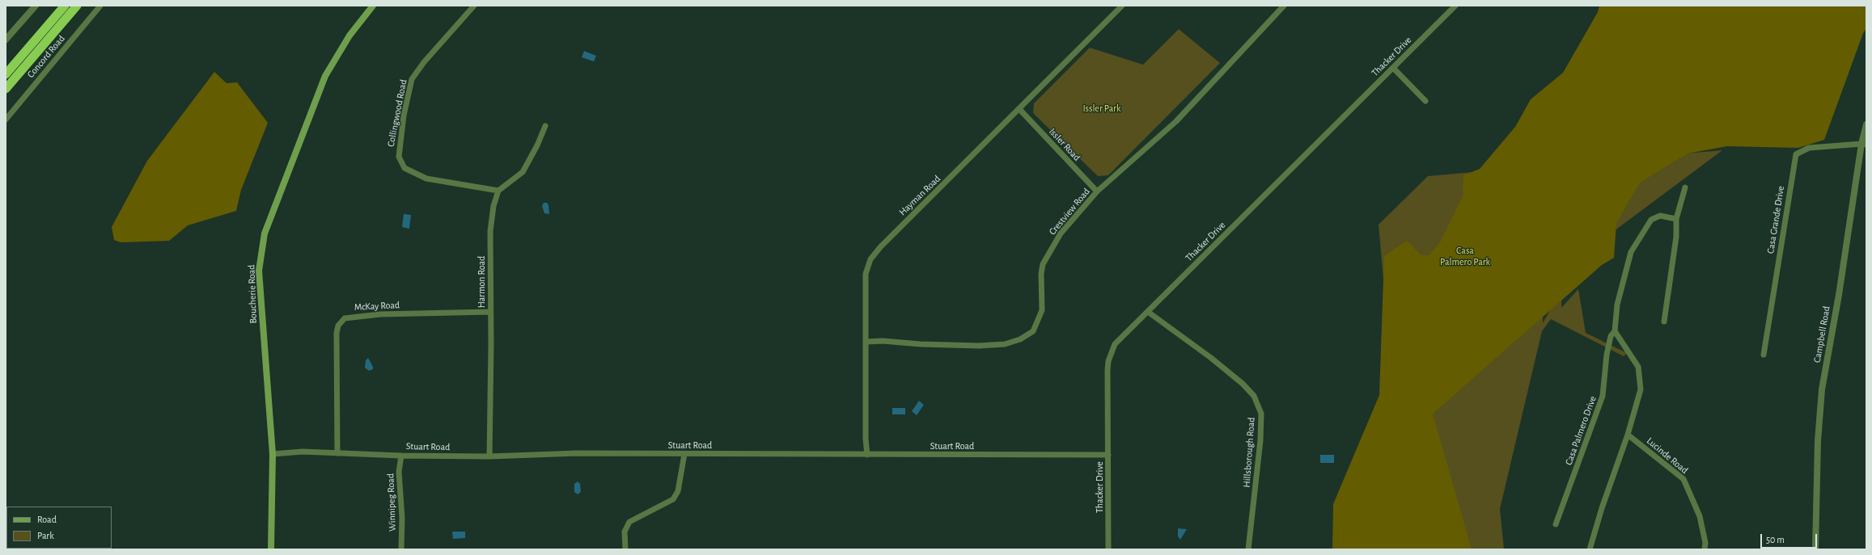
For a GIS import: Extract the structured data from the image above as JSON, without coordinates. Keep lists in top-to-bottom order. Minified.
{"streets":{"main road":["Boucherie Road"],"street":["Concord Road","Thacker Drive","Collingwood Road","Issler Road","Hayman Road","Crestview Road","Casa Grande Drive","Harmon Road","McKay Road","Campbell Road","Casa Palmero Drive","Stuart Road","Hillsborough Road","Lucinde Road","Winnipeg Road"]},"crossings":[["Thacker Drive","Stuart Road"],["Thacker Drive","Hillsborough Road"],["Collingwood Road","Harmon Road"],["Issler Road","Hayman Road"],["Issler Road","Crestview Road"],["Hayman Road","Crestview Road"],["Hayman Road","Stuart Road"],["Casa Grande Drive","Campbell Road"],["Harmon Road","McKay Road"],["Harmon Road","Stuart Road"],["Boucherie Road","Stuart Road"],["McKay Road","Stuart Road"],["Stuart Road","Winnipeg Road"]],"parks":["Issler Park","Casa Palmero Park"],"legend":["Road","Park"],"scale_bar":"50 m"}
